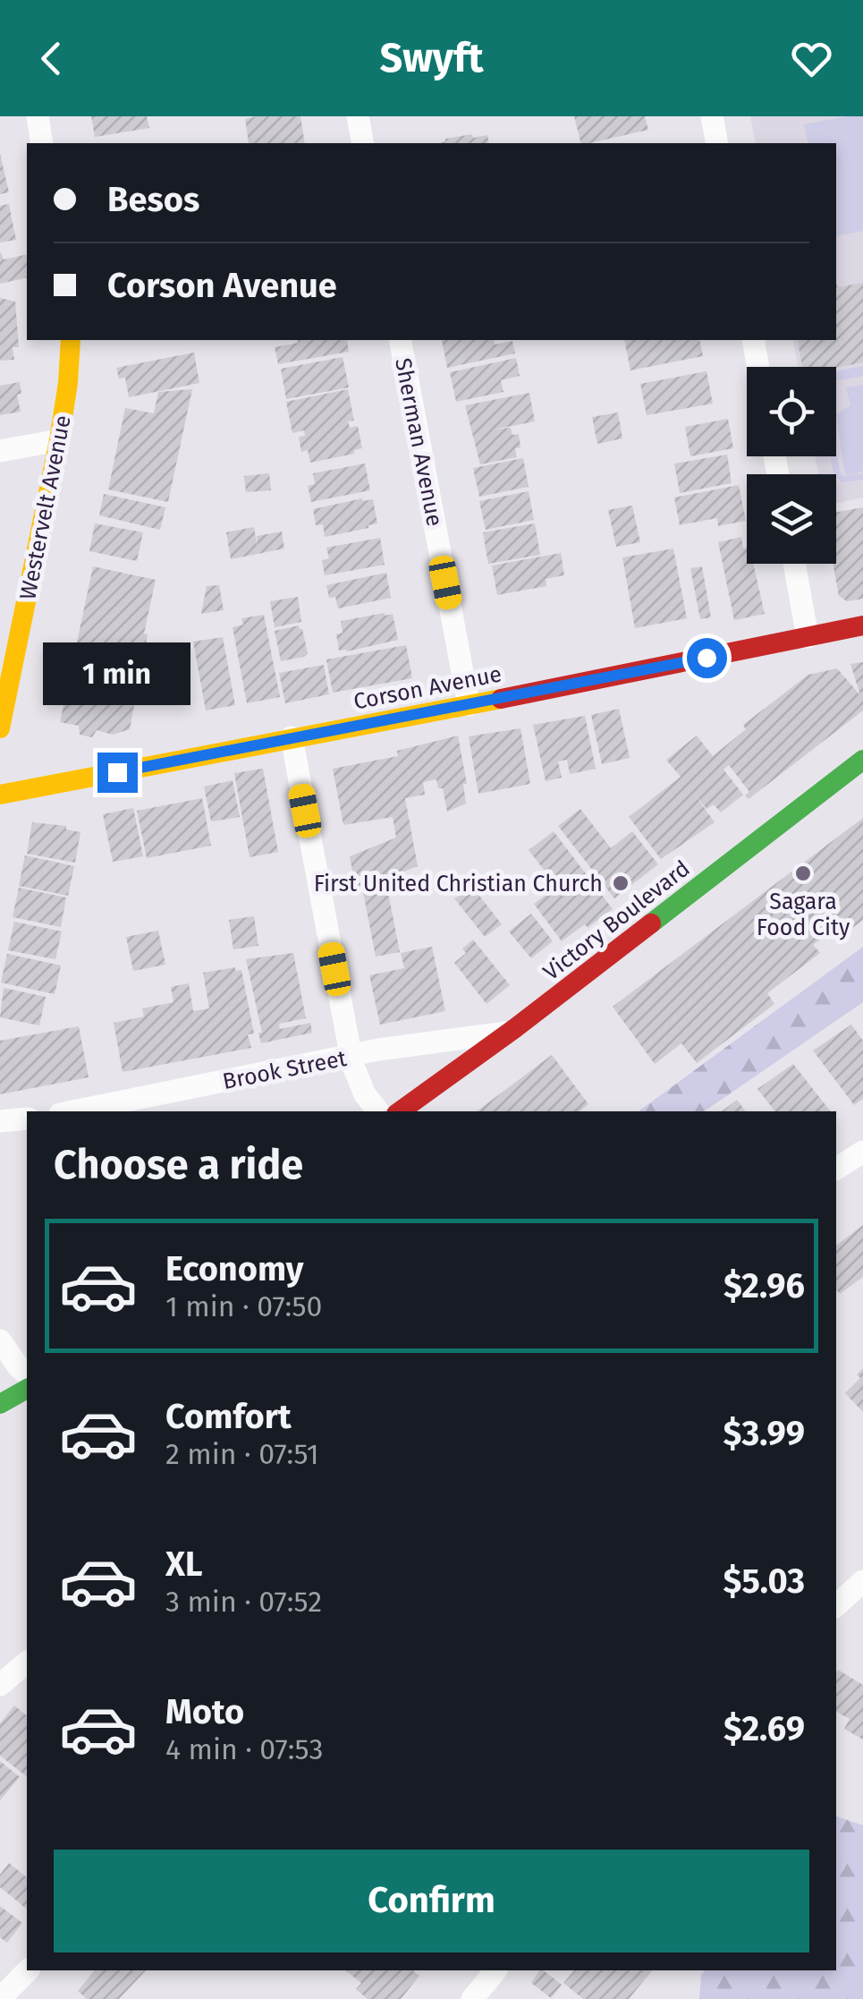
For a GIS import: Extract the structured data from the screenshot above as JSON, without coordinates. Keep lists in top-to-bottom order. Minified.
{"streets":{"street":["Sherman Avenue","Westervelt Avenue","Corson Avenue","Victory Boulevard","Brook Street"]},"crossings":[["Sherman Avenue","Corson Avenue"],["Victory Boulevard","Brook Street"]],"places":["Sagara Food City","First United Christian Church"],"page":{"header":"Swyft","banner":["Besos","Corson Avenue"],"bubble":"1 min","heading":"Choose a ride","list":[{"name":"Economy","note":"1 min · 07:50","value":"$2.96"},{"name":"Comfort","note":"2 min · 07:51","value":"$3.99"},{"name":"XL","note":"3 min · 07:52","value":"$5.03"},{"name":"Moto","note":"4 min · 07:53","value":"$2.69"}],"buttons":"Confirm"}}
